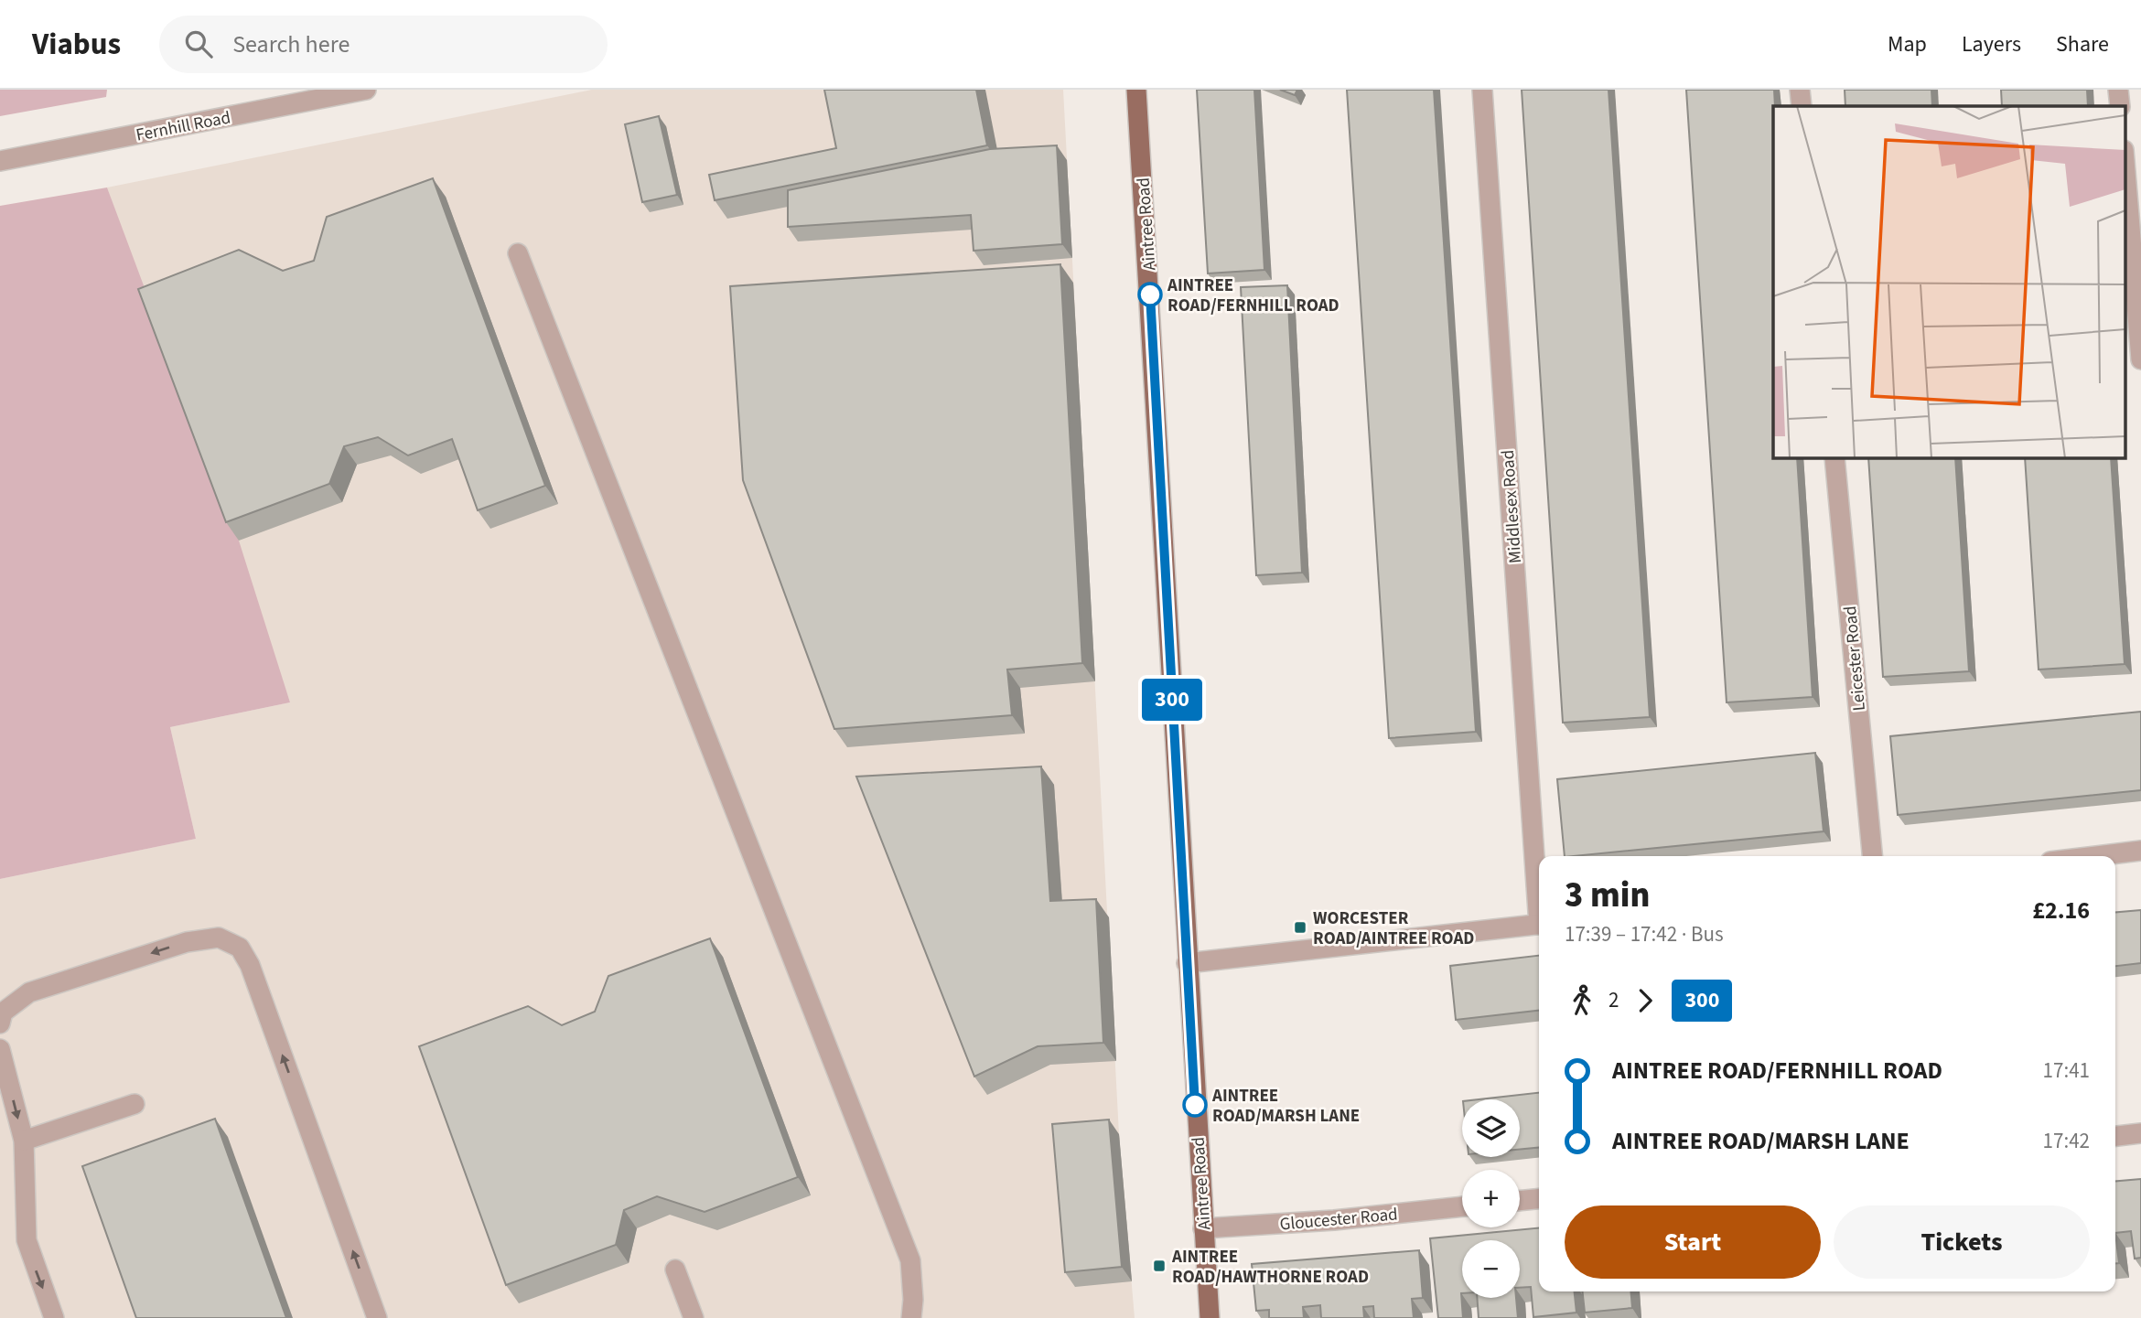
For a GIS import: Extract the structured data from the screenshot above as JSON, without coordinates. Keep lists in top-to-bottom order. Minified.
{"streets":{"main road":["Aintree Road"],"street":["Fernhill Road","Middlesex Road","Leicester Road","Gloucester Road"]},"crossings":[["Aintree Road","Gloucester Road"]],"places":{"other":["AINTREE ROAD/FERNHILL ROAD","AINTREE ROAD/MARSH LANE"],"transit":["WORCESTER ROAD/AINTREE ROAD","AINTREE ROAD/HAWTHORNE ROAD"]},"lines":["bus line 300"],"page":{"header":"Viabus","search":"Search here","nav":["Map","Layers","Share"],"on_map":"300","heading":["3 min","17:39 – 17:42 · Bus","£2.16"],"legs":["2","300"],"list":[{"name":"AINTREE ROAD/FERNHILL ROAD","value":"17:41"},{"name":"AINTREE ROAD/MARSH LANE","value":"17:42"}],"map_buttons":["+","−"],"buttons":["Start","Tickets"]}}
